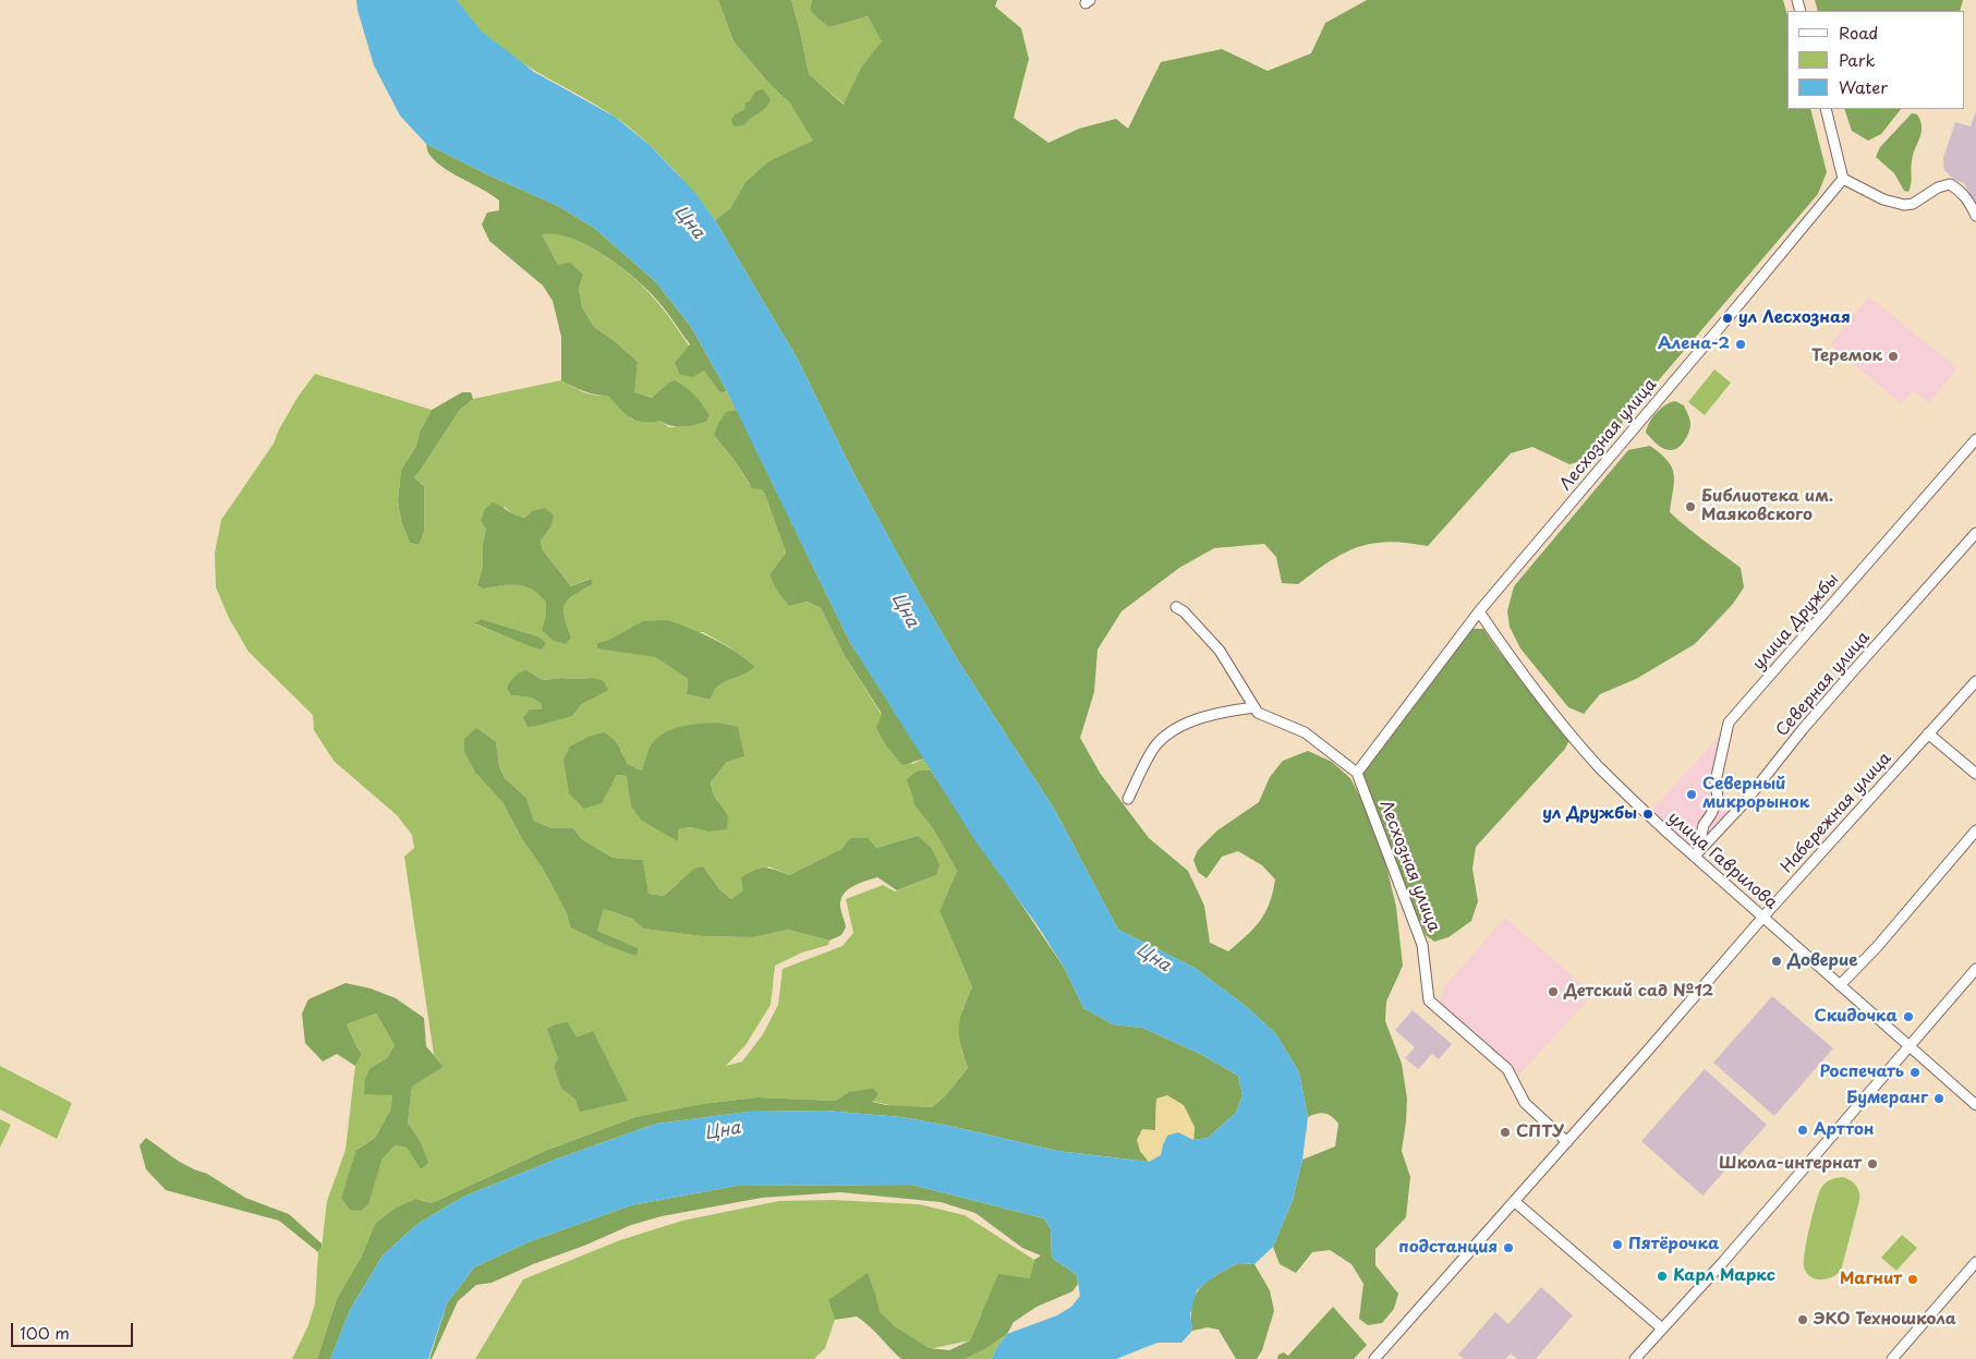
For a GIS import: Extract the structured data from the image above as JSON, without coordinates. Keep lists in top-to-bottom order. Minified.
{"streets":{"street":["Лесхозная улица","улица Дружбы","Северная улица","Набережная улица","улица Гаврилова"]},"crossings":[["Лесхозная улица","Набережная улица"],["Лесхозная улица","улица Гаврилова"],["улица Дружбы","Северная улица"],["улица Дружбы","улица Гаврилова"],["Северная улица","улица Гаврилова"],["Набережная улица","улица Гаврилова"]],"water":["Цна"],"places":["ул Лесхозная","Алена-2","Теремок","Библиотека им. Маяковского","Северный микрорынок","ул Дружбы","Доверие","Детский сад №12","Скидочка","Роспечать","Бумеранг","Арттон","СПТУ","Школа-интернат","Пятёрочка","подстанция","Карл Маркс","Магнит","ЭКО Техношкола"],"legend":["Road","Park","Water"],"scale_bar":"100 m"}
